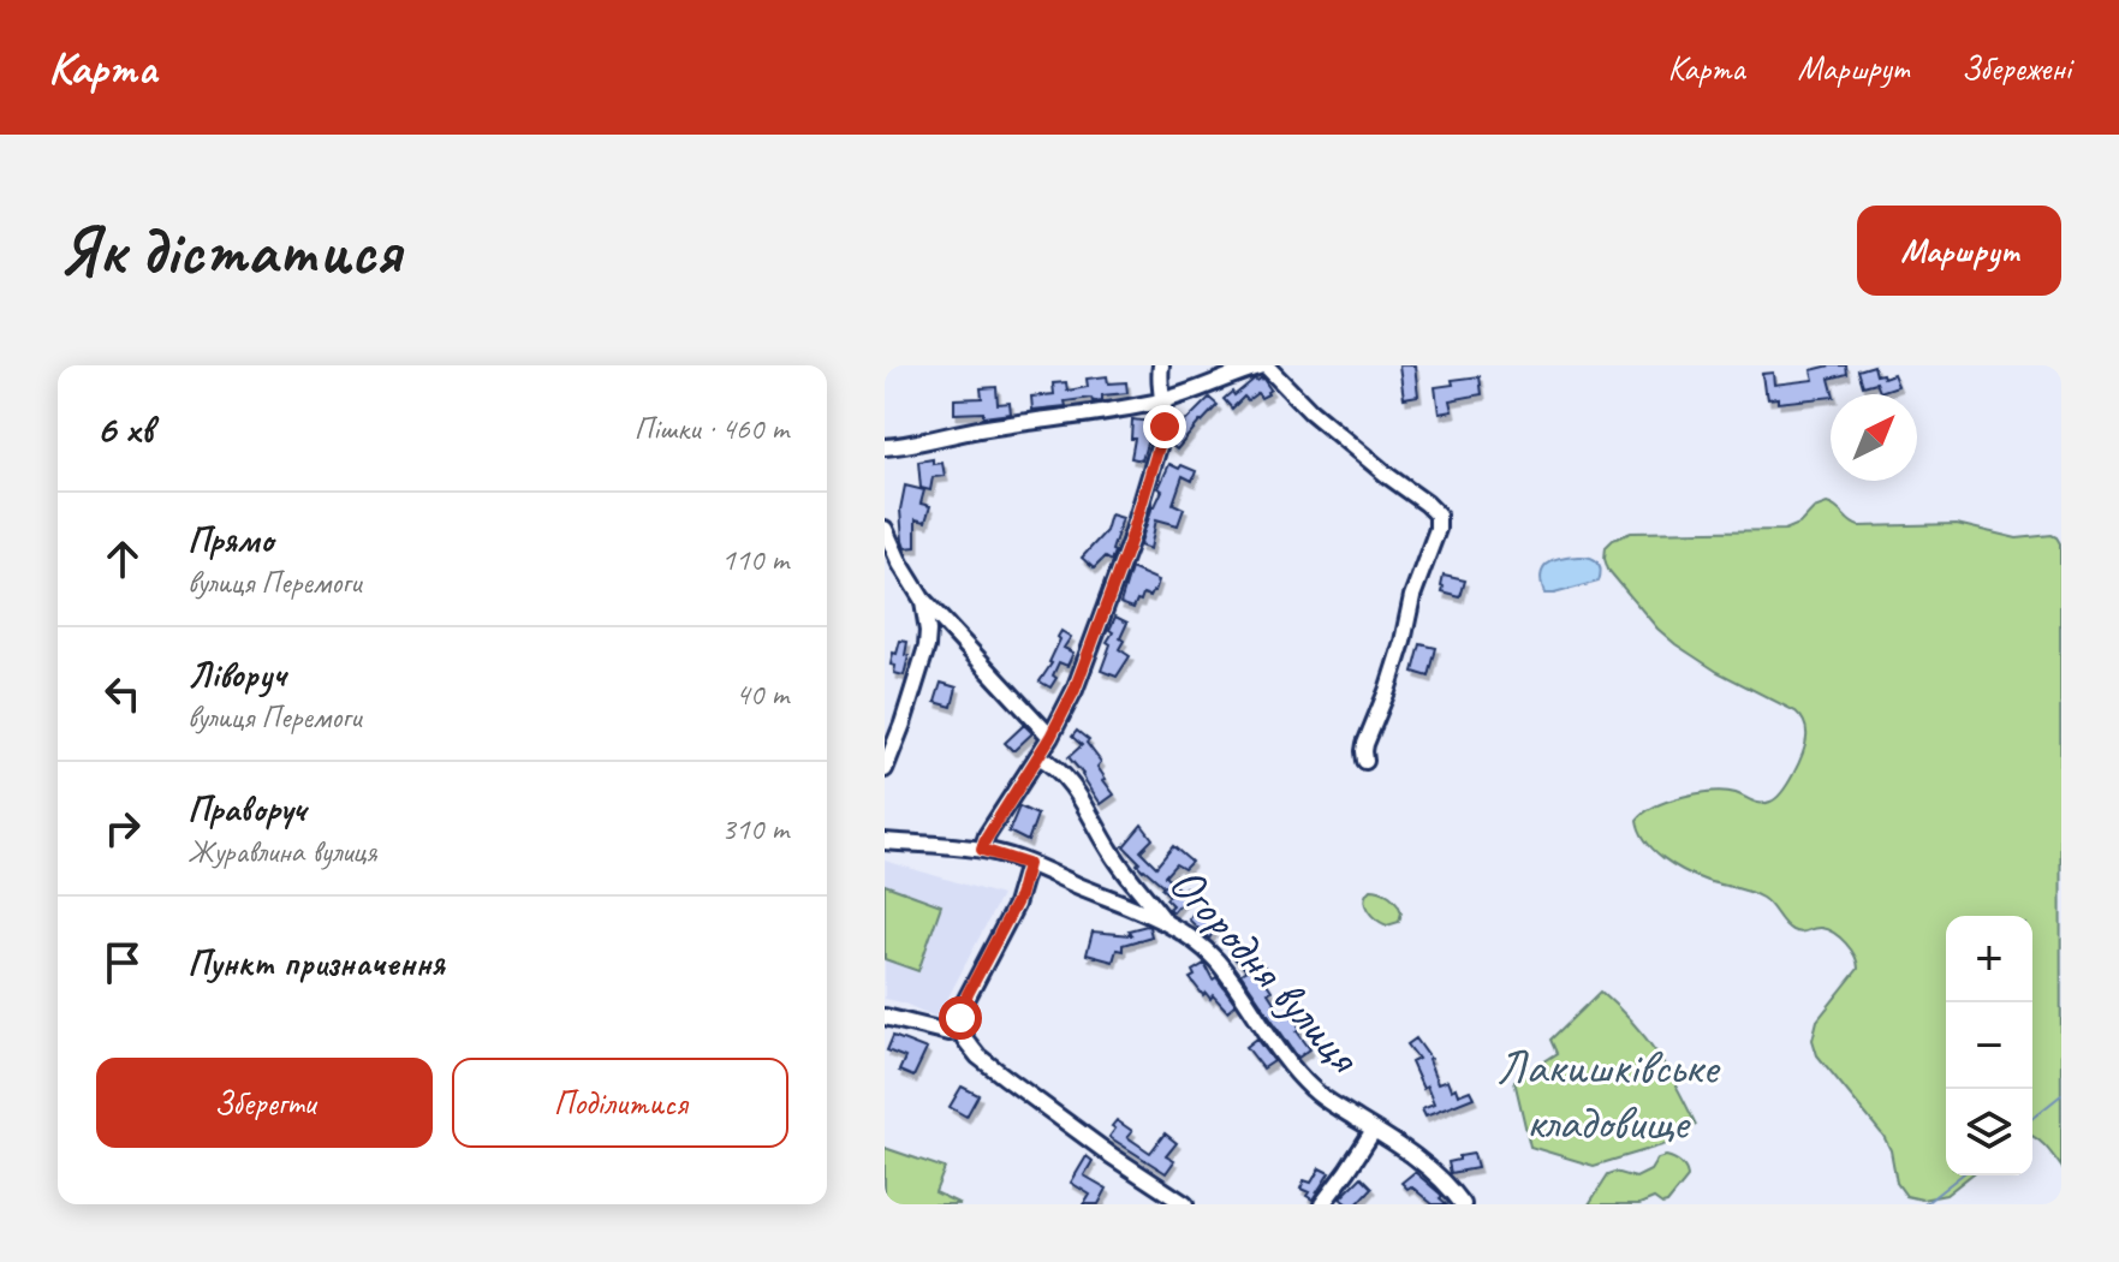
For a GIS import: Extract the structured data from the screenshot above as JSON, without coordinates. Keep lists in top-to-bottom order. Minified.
{"streets":{"street":["Огородня вулиця"]},"parks":["Лакишківське кладовище"],"north":"top right","page":{"header":"Карта","nav":["Карта","Маршрут","Збережені"],"buttons":["Маршрут",["Зберегти","Поділитися"]],"title":"Як дістатися","heading":["6 хв","Пішки · 460 m"],"list":[["Прямо","вулиця Перемоги","110 m"],["Ліворуч","вулиця Перемоги","40 m"],["Праворуч","Журавлина вулиця","310 m"],"Пункт призначення"],"map_buttons":["+","−"]}}
